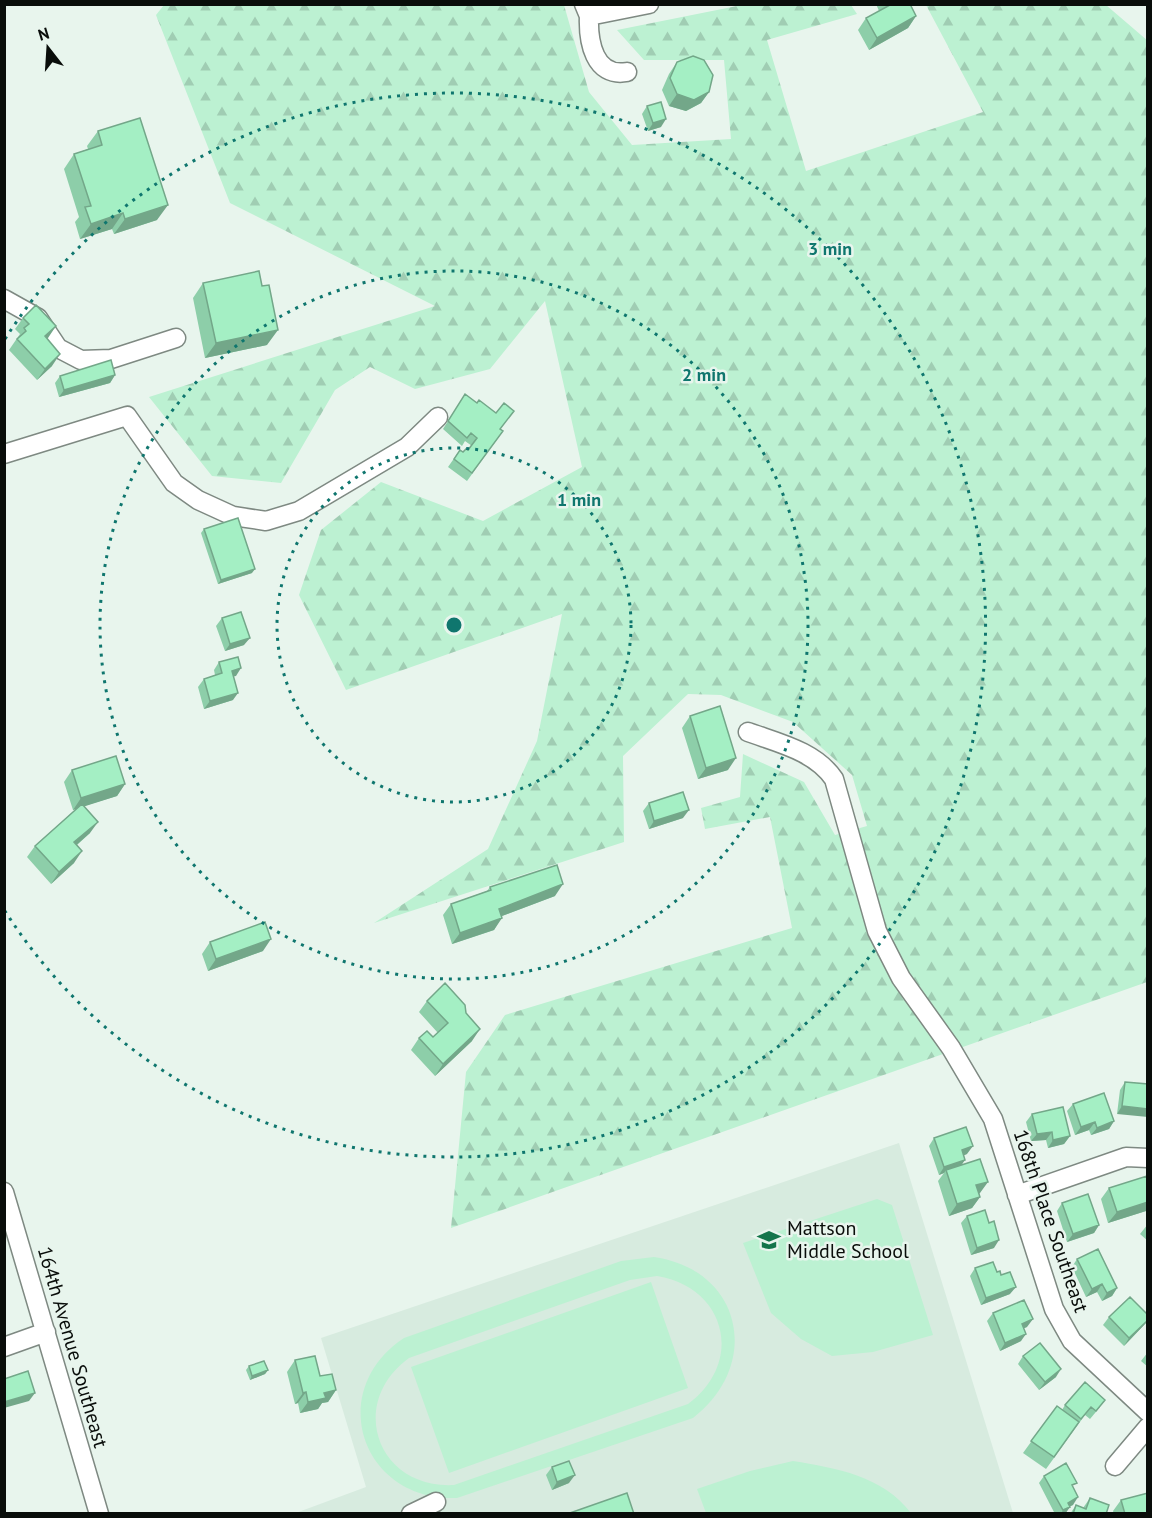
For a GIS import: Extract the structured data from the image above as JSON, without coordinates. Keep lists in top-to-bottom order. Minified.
{"streets":{"street":["168th Place Southeast","164th Avenue Southeast"]},"places":{"school or university":["Mattson Middle School"]},"north":"top","rings":["3 min","2 min","1 min"]}
